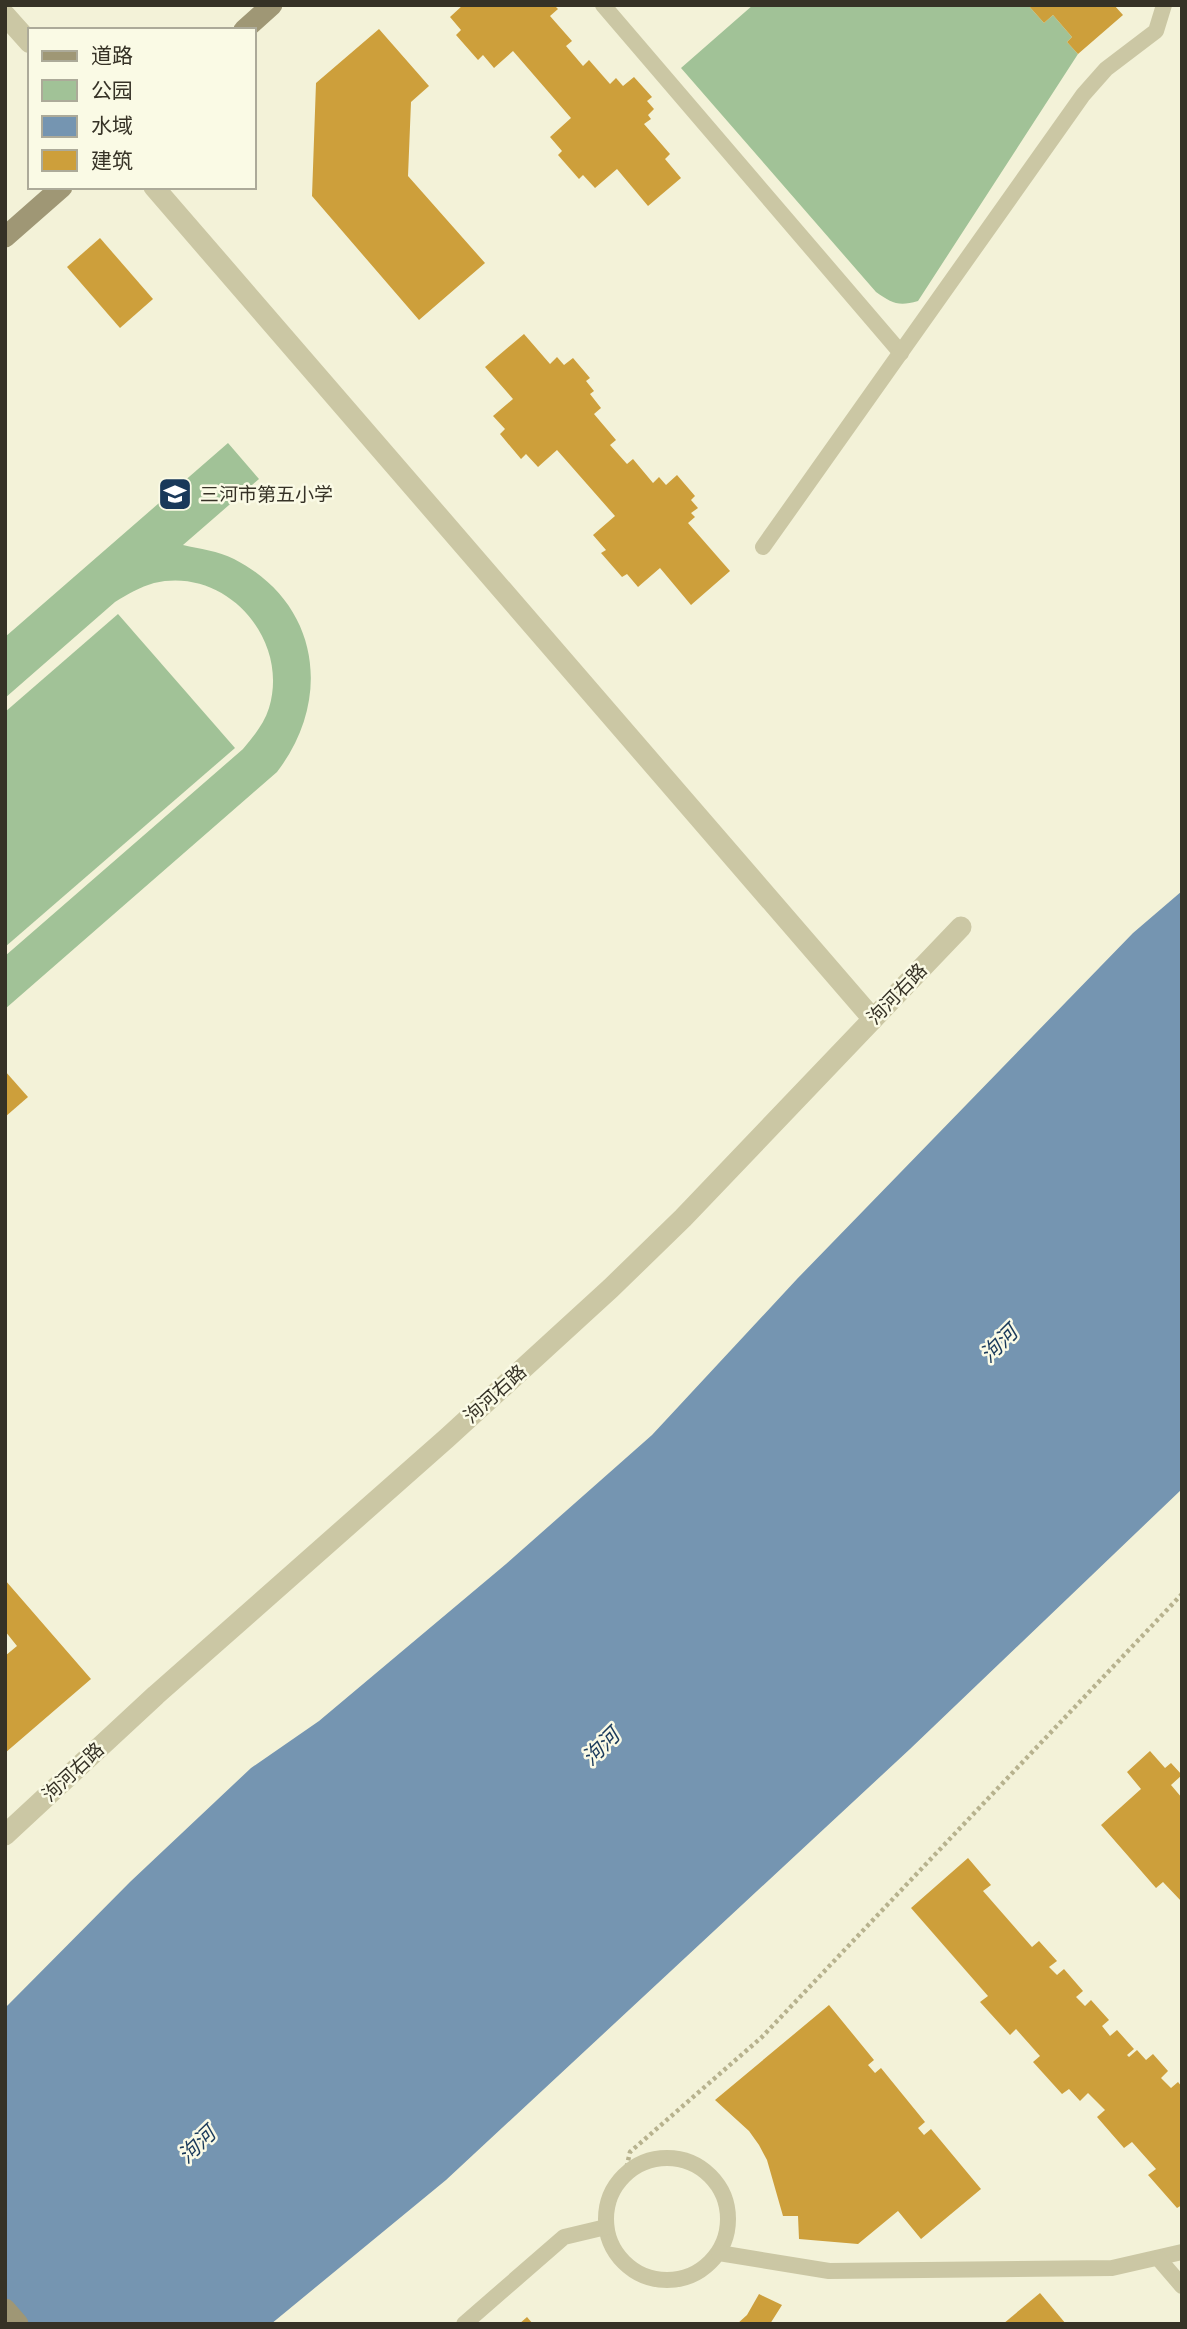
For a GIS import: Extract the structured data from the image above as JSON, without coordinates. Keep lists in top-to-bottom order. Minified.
{"streets":{"street":["泃河右路"]},"water":["泃河"],"places":{"school or university":["三河市第五小学"]},"legend":["道路","公园","水域","建筑"]}
